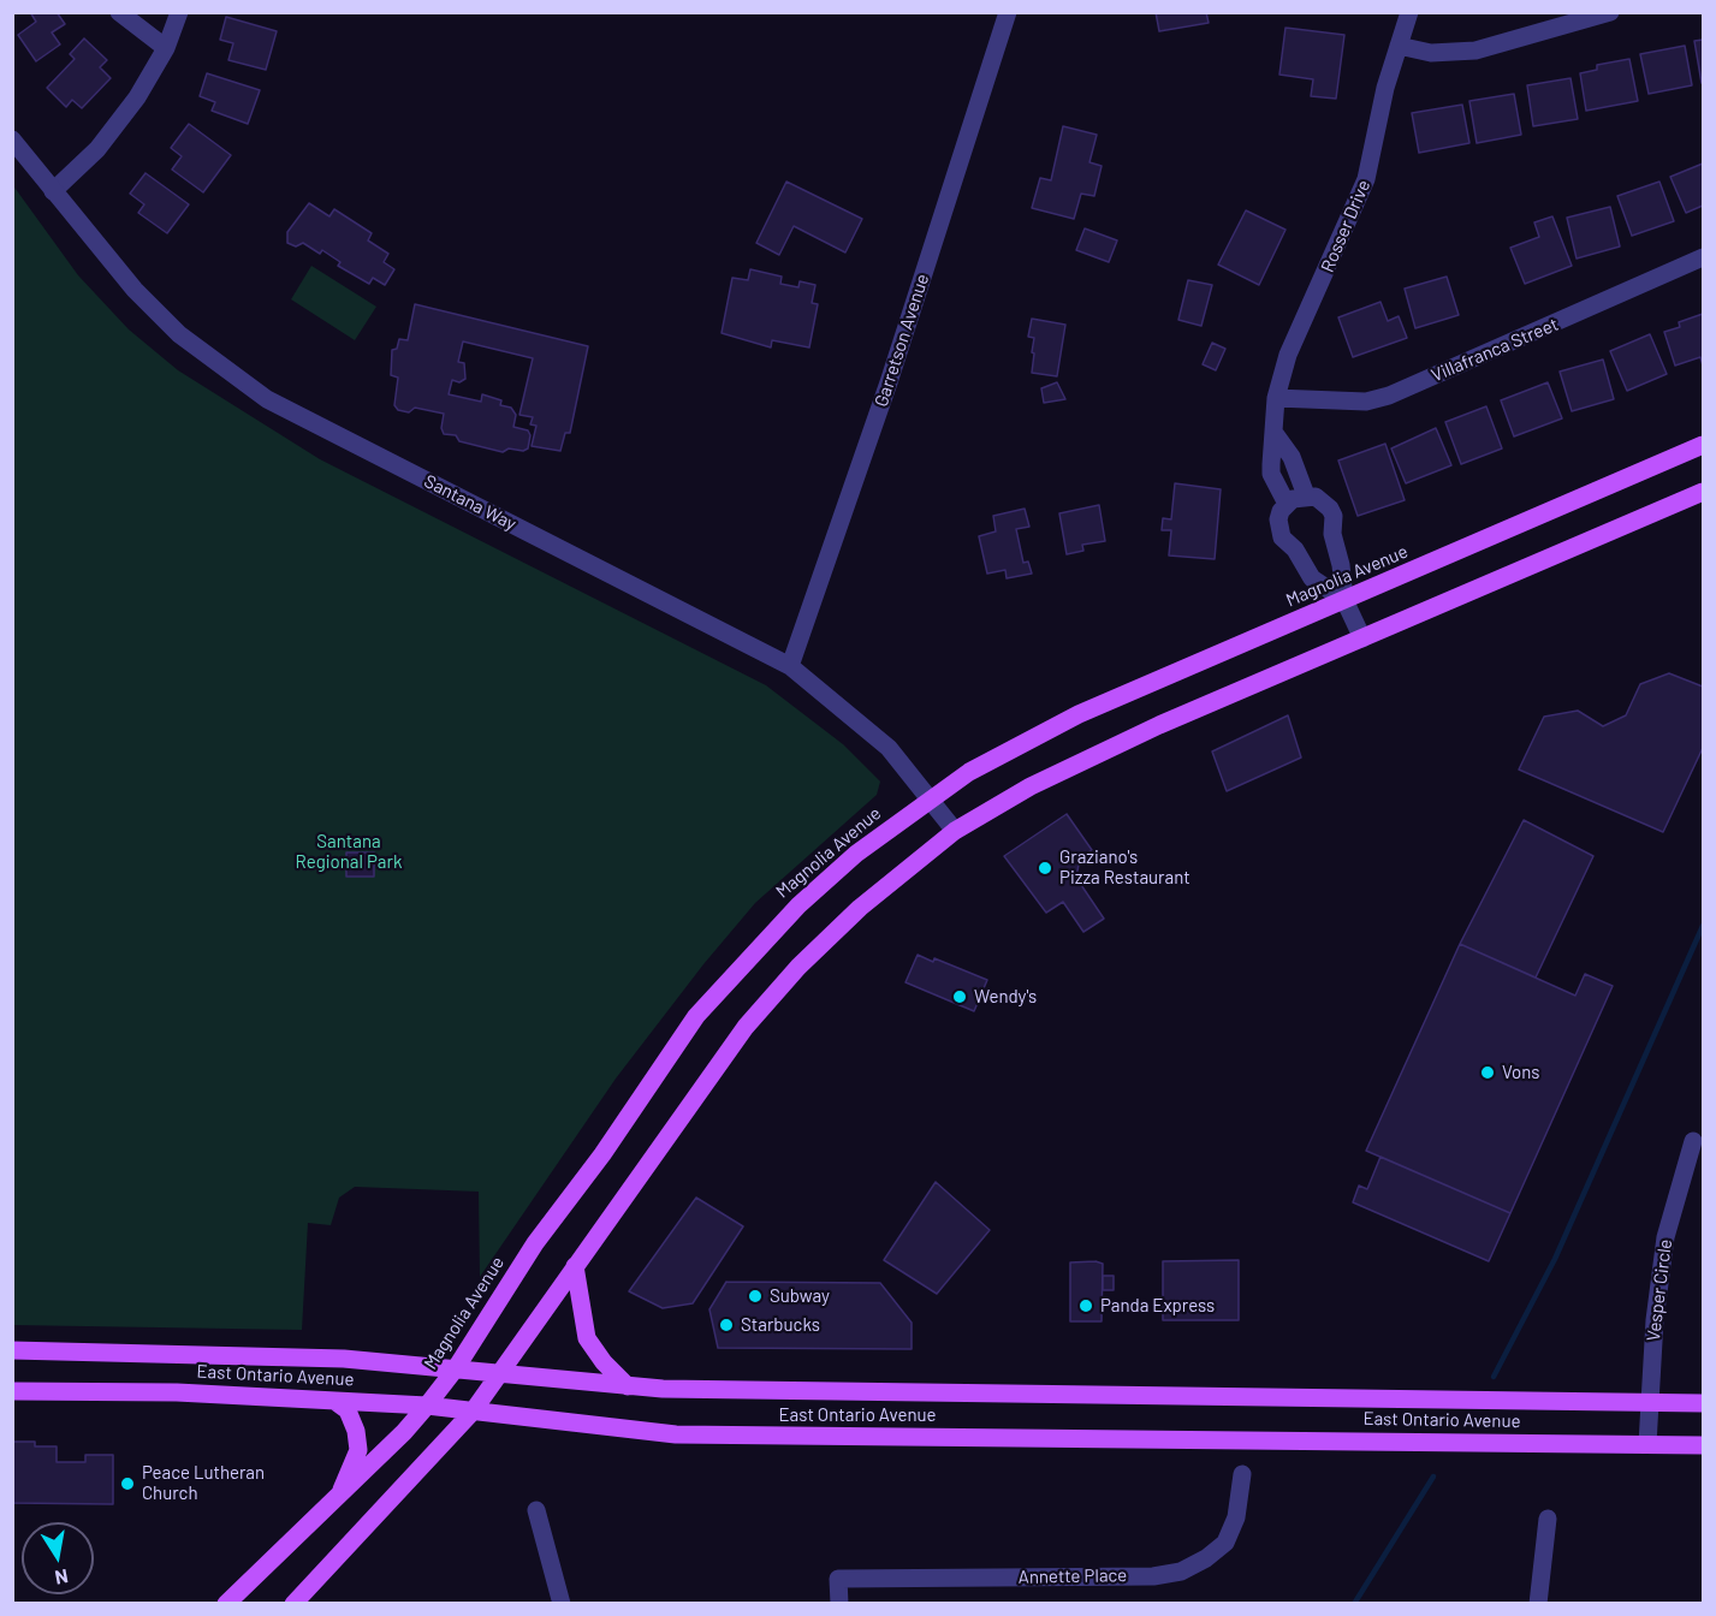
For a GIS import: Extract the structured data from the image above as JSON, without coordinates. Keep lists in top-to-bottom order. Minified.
{"streets":{"main road":["Magnolia Avenue","East Ontario Avenue"],"street":["Rosser Drive","Garretson Avenue","Villafranca Street","Santana Way","Vesper Circle","Annette Place"]},"crossings":[["Rosser Drive","Villafranca Street"],["Garretson Avenue","Santana Way"],["Santana Way","Magnolia Avenue"],["Magnolia Avenue","East Ontario Avenue"],["Vesper Circle","East Ontario Avenue"]],"parks":["Santana Regional Park"],"places":["Graziano's Pizza Restaurant","Wendy's","Vons","Subway","Panda Express","Starbucks","Peace Lutheran Church"],"north":"bottom"}
